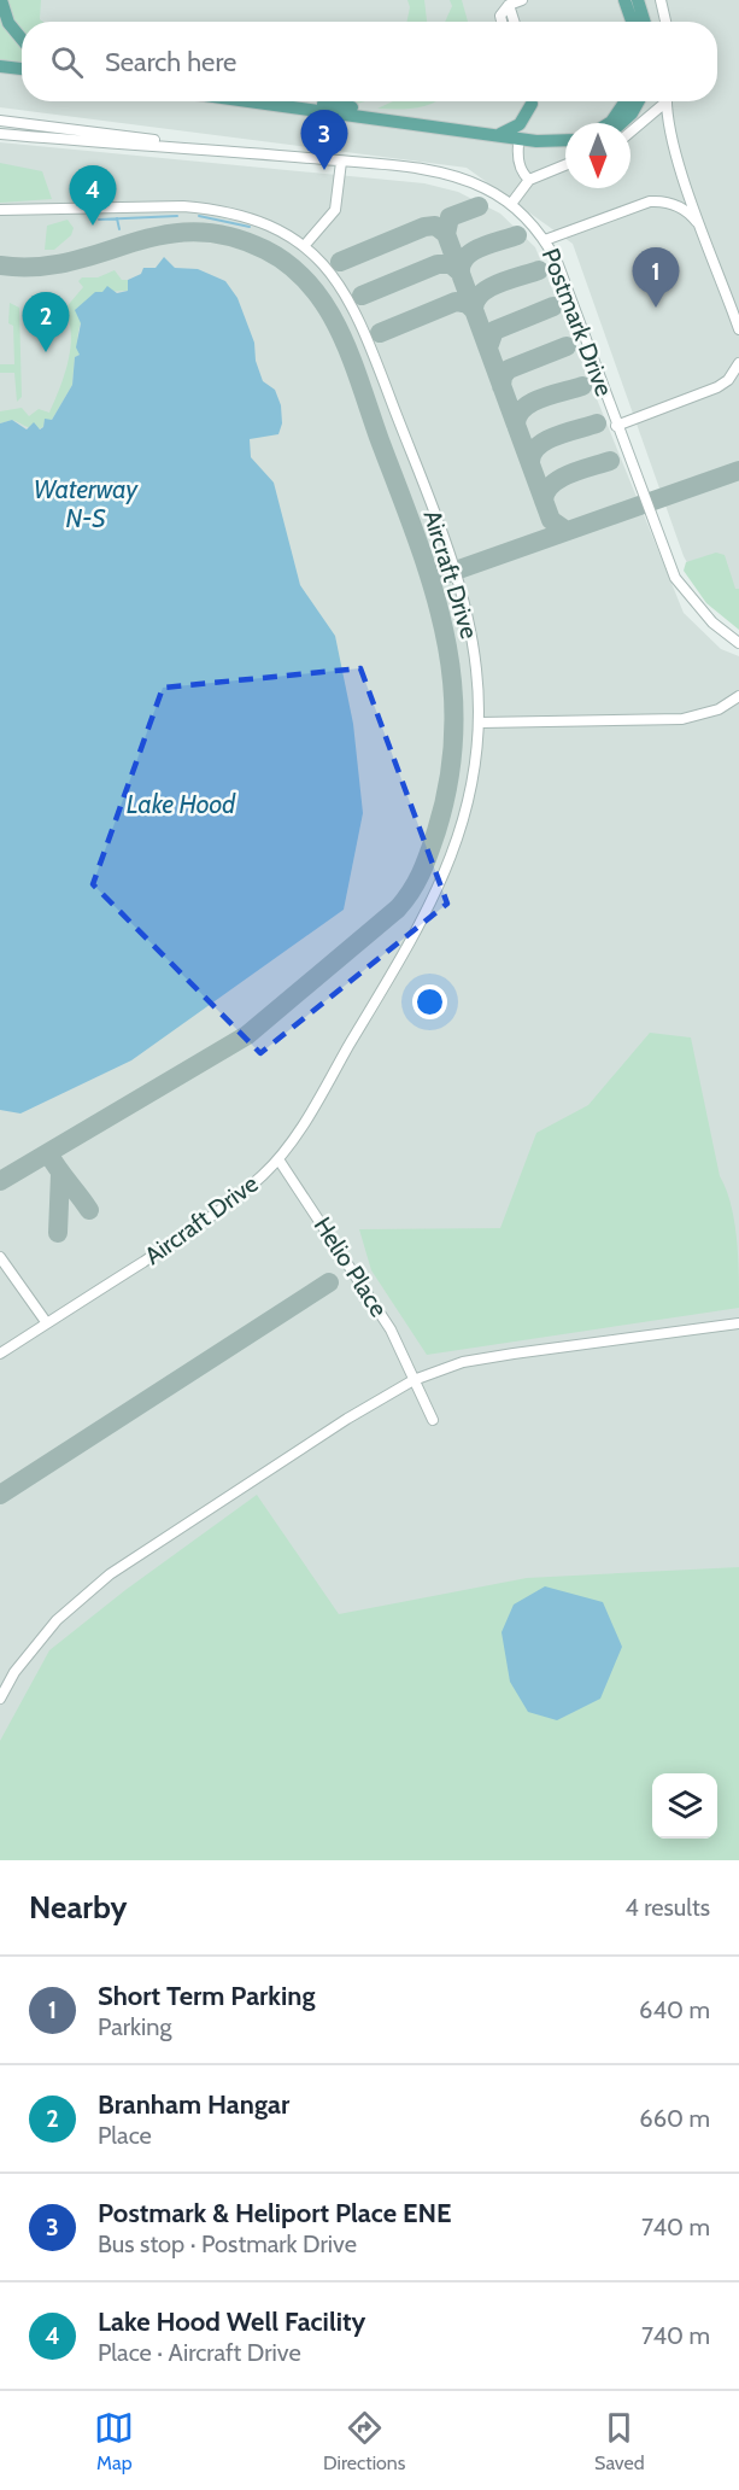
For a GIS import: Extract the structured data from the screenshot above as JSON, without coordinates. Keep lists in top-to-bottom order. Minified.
{"streets":{"street":["Postmark Drive","Aircraft Drive","Helio Place"]},"crossings":[["Aircraft Drive","Helio Place"]],"water":["Waterway N-S","Lake Hood"],"north":"bottom","page":{"search":"Search here","pins":["3","4","1","2"],"heading":["Nearby","4 results"],"list":[{"mark":"1","name":"Short Term Parking","note":"Parking","value":"640 m"},{"mark":"2","name":"Branham Hangar","note":"Place","value":"660 m"},{"mark":"3","name":"Postmark & Heliport Place ENE","note":"Bus stop · Postmark Drive","value":"740 m"},{"mark":"4","name":"Lake Hood Well Facility","note":"Place · Aircraft Drive","value":"740 m"}],"nav":["Map","Directions","Saved"]}}
